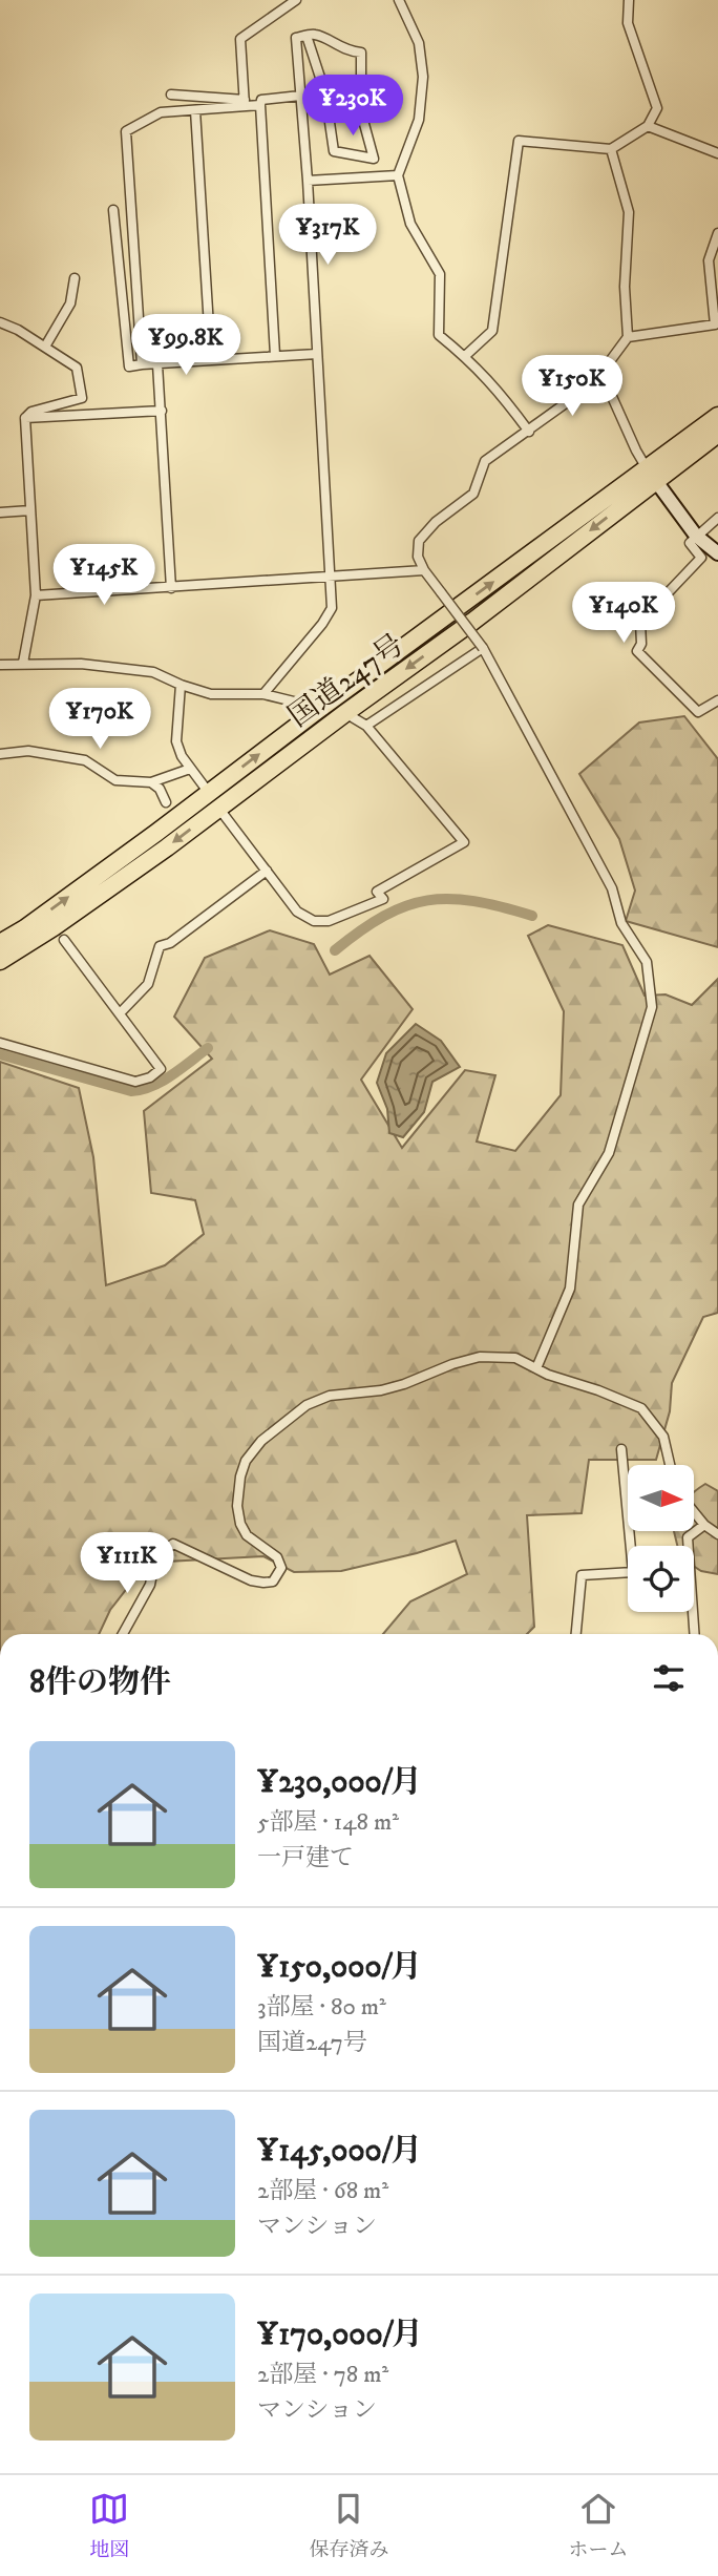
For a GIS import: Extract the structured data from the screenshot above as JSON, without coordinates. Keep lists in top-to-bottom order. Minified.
{"streets":{"highway":["国道247号"]},"north":"right","page":{"price":["¥230K","¥317K","¥99.8K","¥150K","¥145K","¥140K","¥170K","¥111K"],"heading":"8件の物件","list":[{"name":"¥230,000/月","note":"5部屋 · 148 m² · 一戸建て"},{"name":"¥150,000/月","note":"3部屋 · 80 m² · 国道247号"},{"name":"¥145,000/月","note":"2部屋 · 68 m² · マンション"},{"name":"¥170,000/月","note":"2部屋 · 78 m² · マンション"}],"tabs":["地図","保存済み","ホーム"]}}
